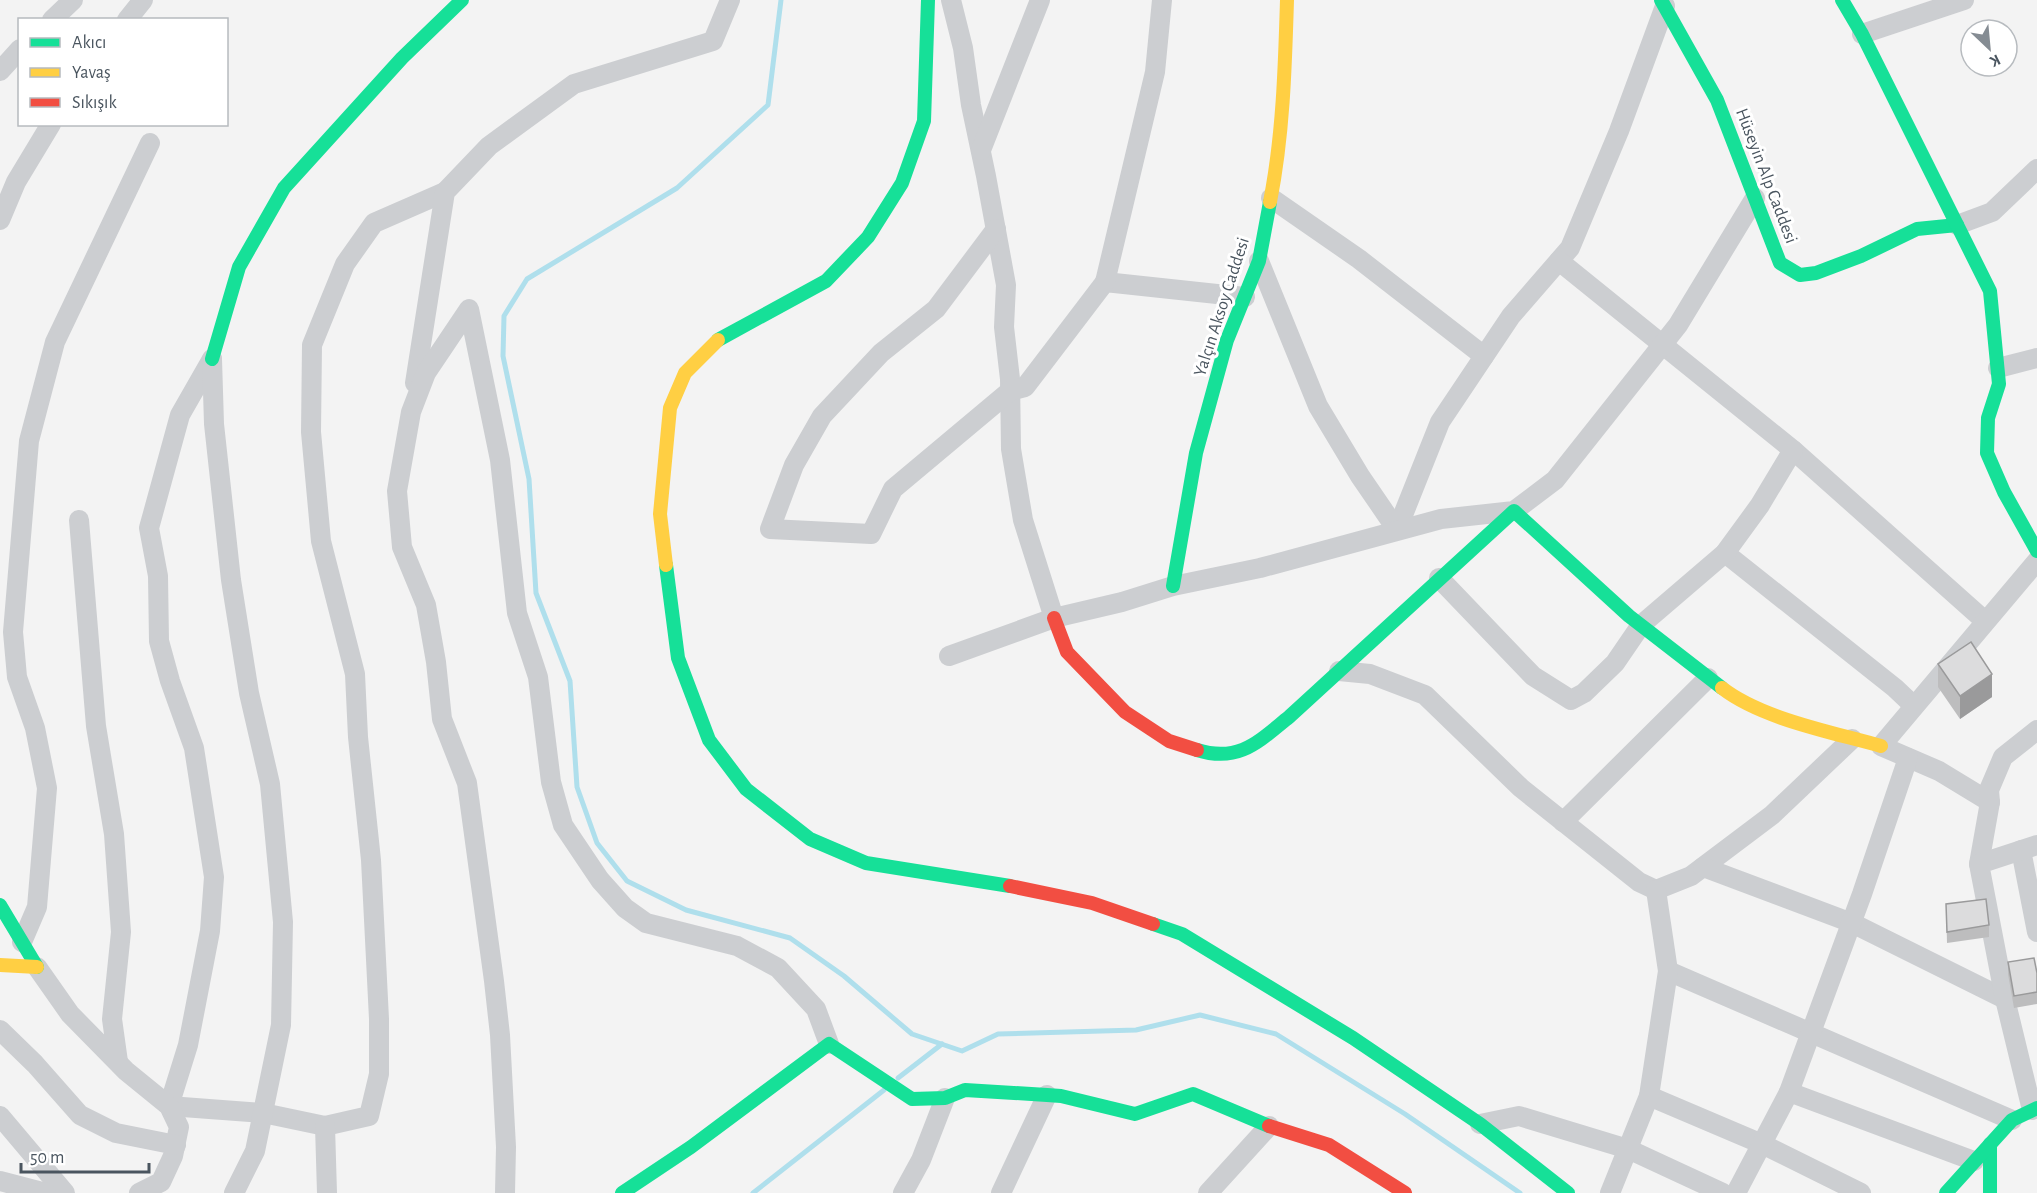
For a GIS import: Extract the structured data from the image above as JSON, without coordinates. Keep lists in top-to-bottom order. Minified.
{"streets":{"street":["Hüseyin Alp Caddesi","Yalçın Aksoy Caddesi"]},"legend":["Akıcı","Yavaş","Sıkışık"],"scale_bar":"50 m","north":"bottom right"}
